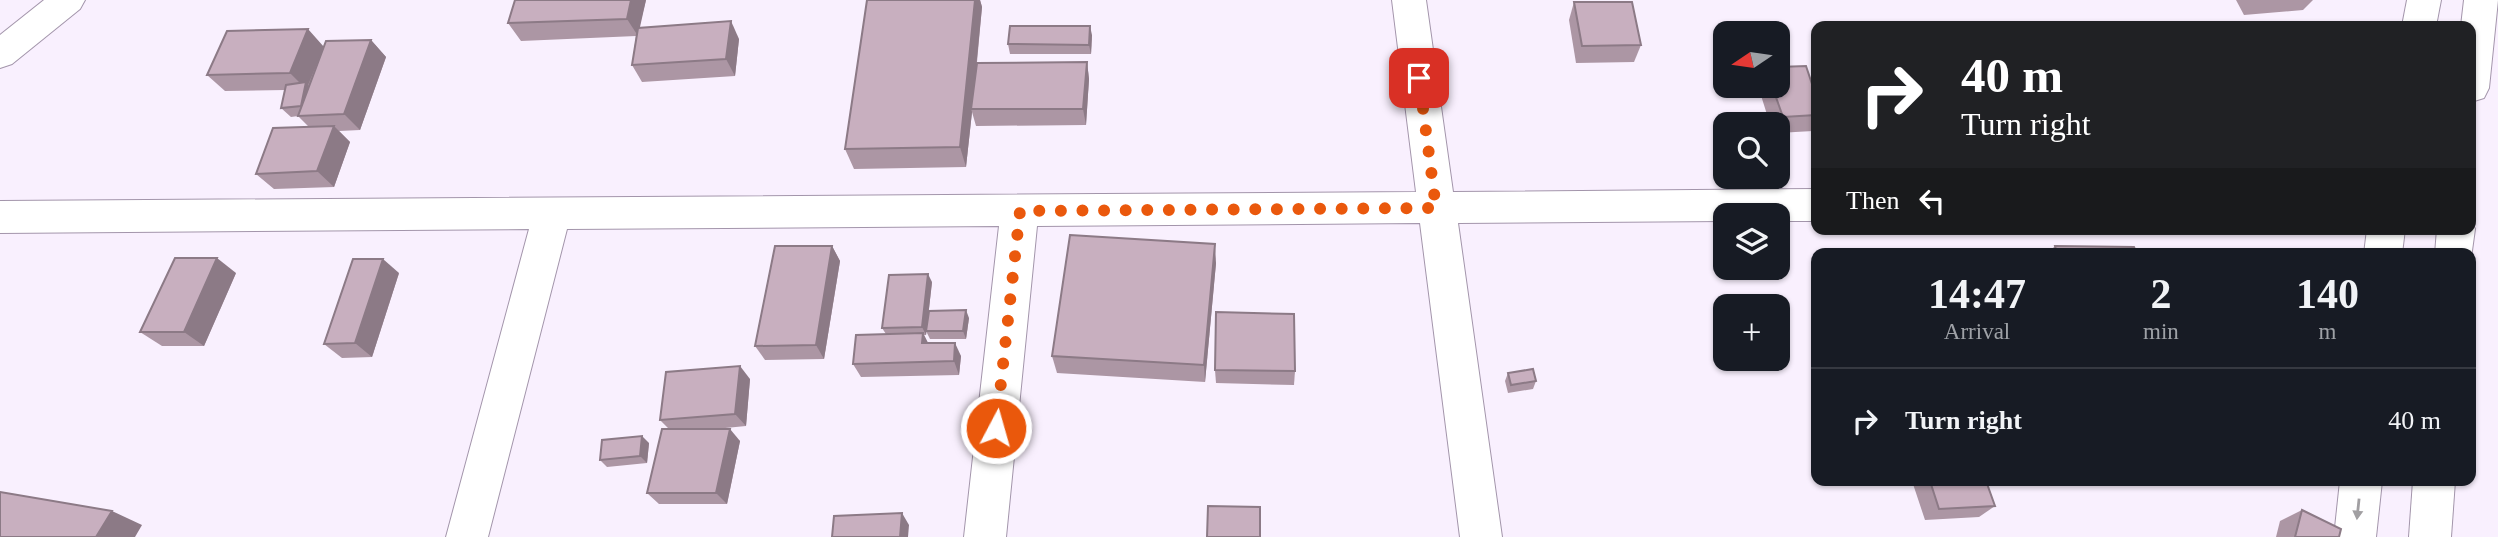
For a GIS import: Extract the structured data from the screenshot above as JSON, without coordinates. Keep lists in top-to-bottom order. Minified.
{"north":"left","page":{"map_buttons":"+","turn":["40 m","Turn right"],"then":"Then","eta":["14:47","Arrival","2","min","140","m"],"list":[{"name":"Turn right","value":"40 m"}]}}
